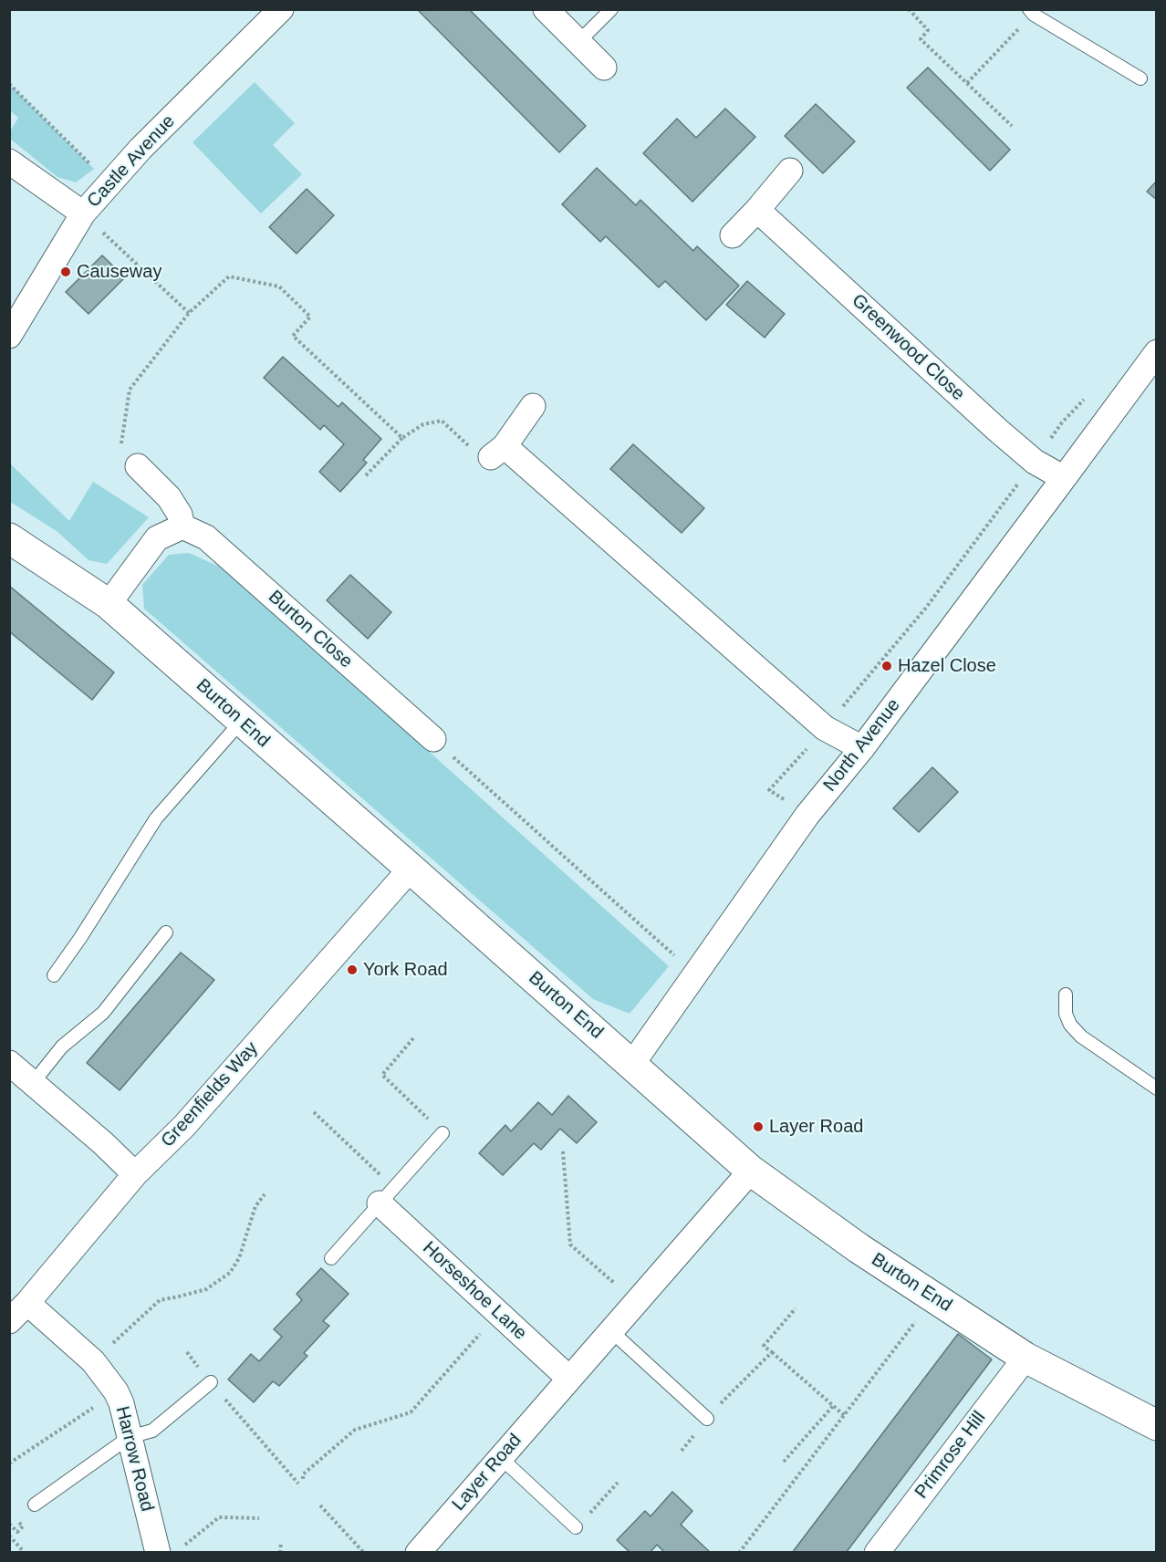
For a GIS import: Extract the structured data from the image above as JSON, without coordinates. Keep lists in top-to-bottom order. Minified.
{"streets":{"street":["Castle Avenue","Greenwood Close","Burton Close","Burton End","North Avenue","Greenfields Way","Horseshoe Lane","Primrose Hill","Harrow Road","Layer Road"]},"crossings":[["Greenwood Close","North Avenue"],["Burton End","North Avenue"],["Burton End","Greenfields Way"],["Burton End","Primrose Hill"],["Burton End","Layer Road"],["Greenfields Way","Harrow Road"],["Horseshoe Lane","Layer Road"]],"places":["Causeway","Hazel Close","York Road","Layer Road"]}
